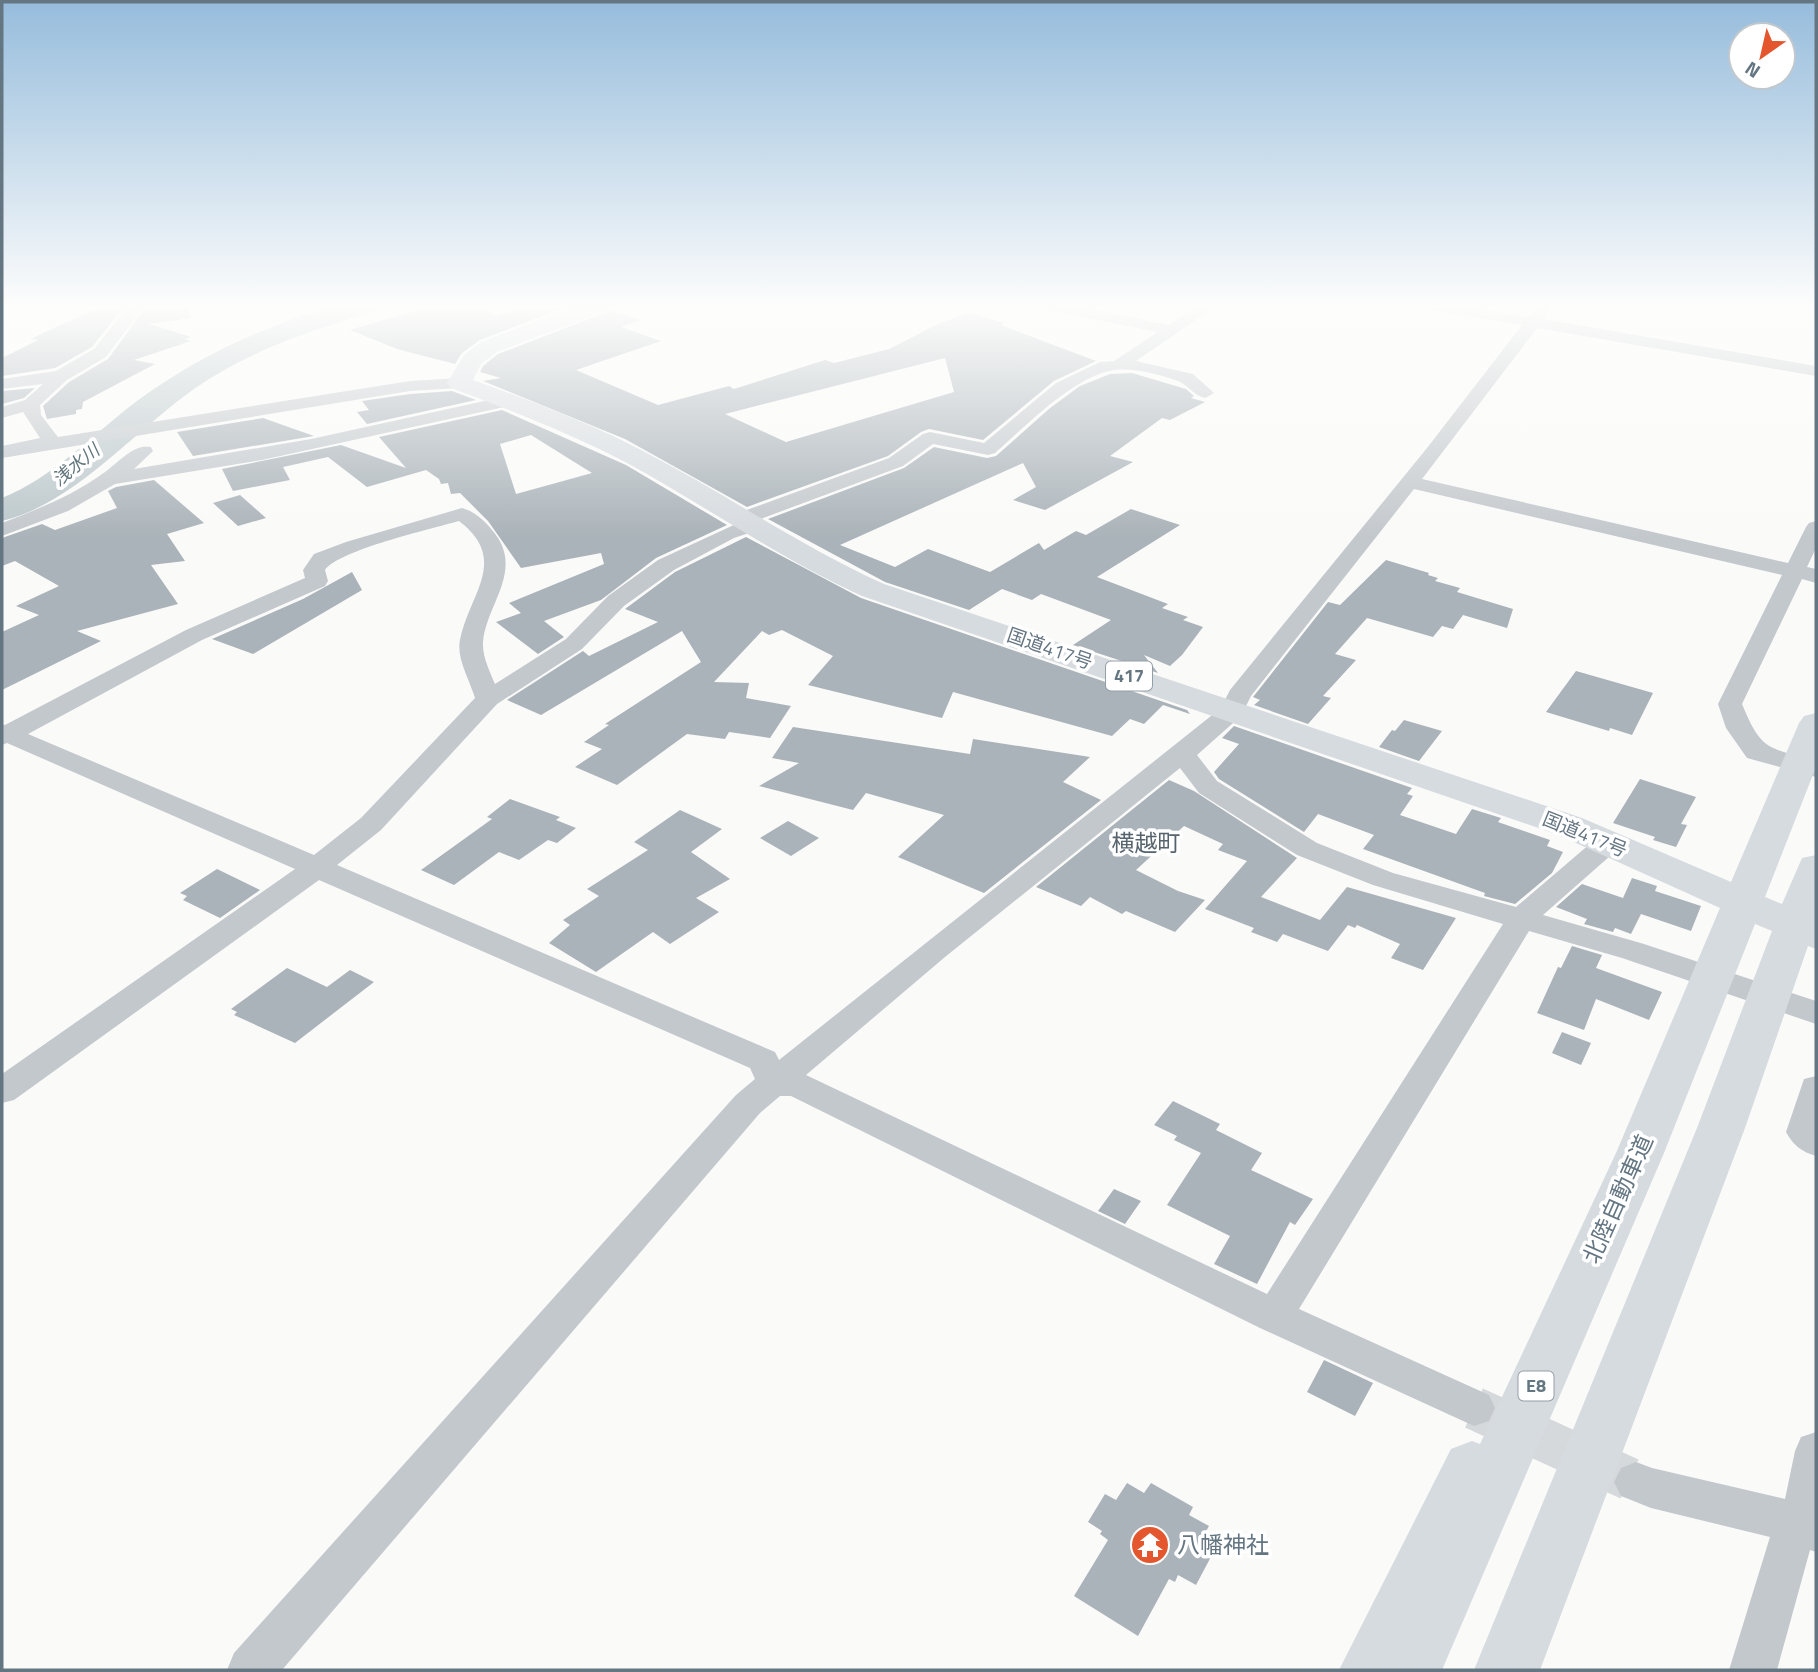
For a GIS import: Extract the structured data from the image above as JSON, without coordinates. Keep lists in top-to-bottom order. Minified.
{"streets":{"highway":["国道417号","417","北陸自動車道","E8"]},"districts":["横越町"],"water":["浅水川"],"places":{"temple":["八幡神社"]},"north":"bottom left"}
